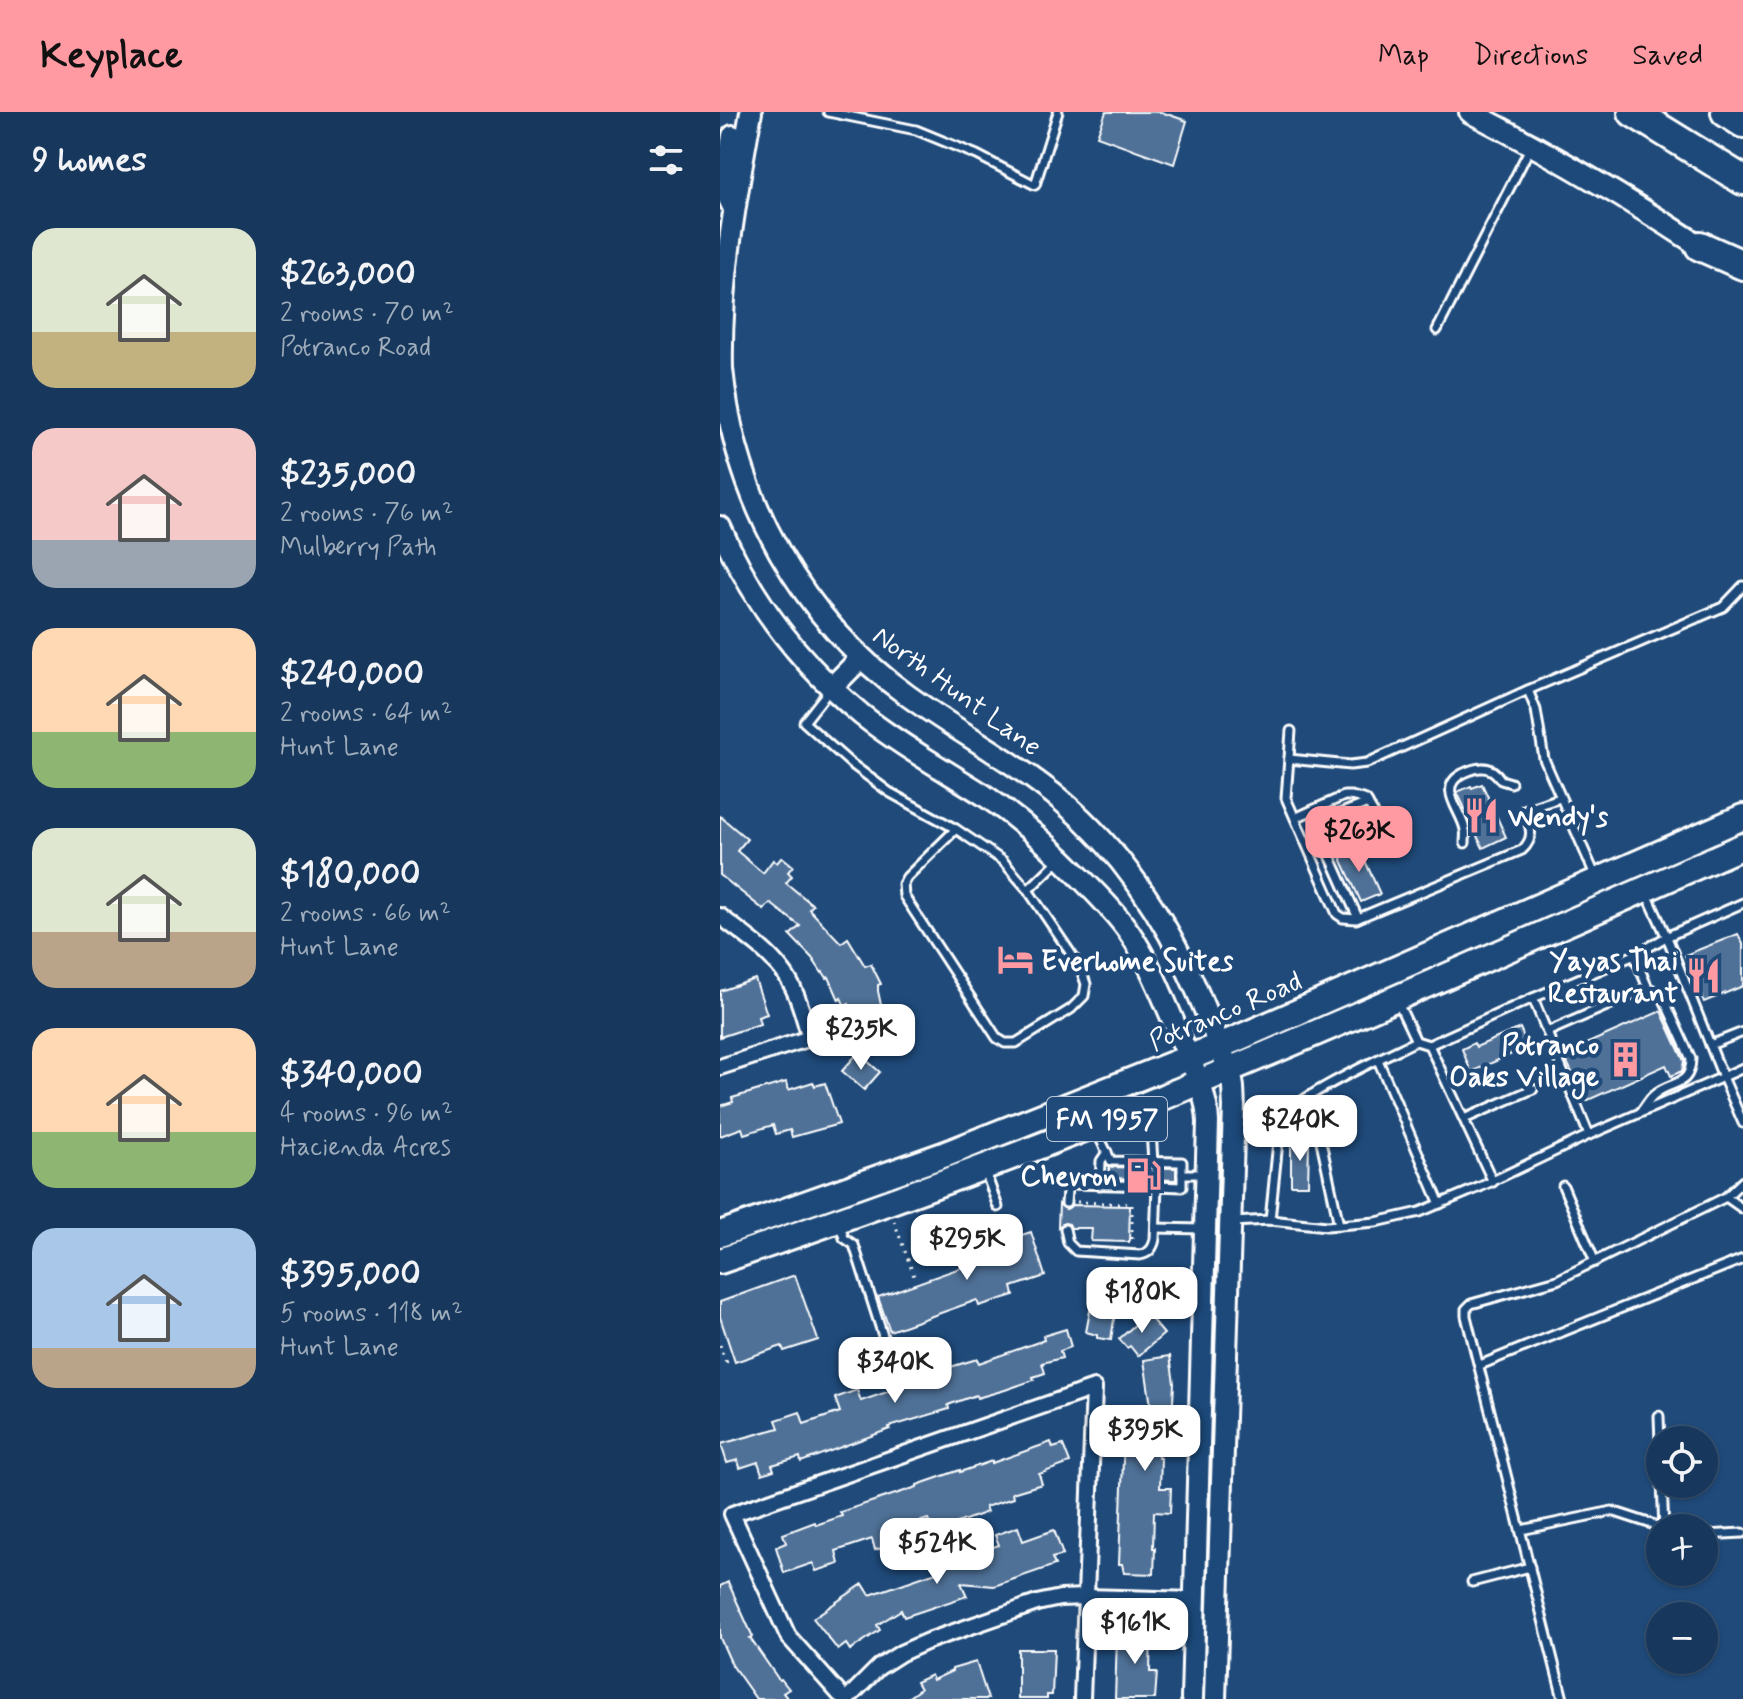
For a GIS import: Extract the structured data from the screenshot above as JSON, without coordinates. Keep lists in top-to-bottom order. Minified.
{"streets":{"main road":["North Hunt Lane","Potranco Road","FM 1957"]},"crossings":[["North Hunt Lane","Potranco Road"]],"places":{"restaurant":["Wendy's","Yayas Thai Restaurant"],"hotel":["Everhome Suites"],"building":["Potranco Oaks Village"],"fuel station":["Chevron"]},"page":{"header":"Keyplace","nav":["Map","Directions","Saved"],"heading":"9 homes","list":[{"name":"$263,000","note":"2 rooms · 70 m² · Potranco Road"},{"name":"$235,000","note":"2 rooms · 76 m² · Mulberry Path"},{"name":"$240,000","note":"2 rooms · 64 m² · Hunt Lane"},{"name":"$180,000","note":"2 rooms · 66 m² · Hunt Lane"},{"name":"$340,000","note":"4 rooms · 96 m² · Hacienda Acres"},{"name":"$395,000","note":"5 rooms · 118 m² · Hunt Lane"}],"price":["$263K","$235K","$240K","$295K","$180K","$340K","$395K","$524K","$161K"],"map_buttons":["+","−"]}}
